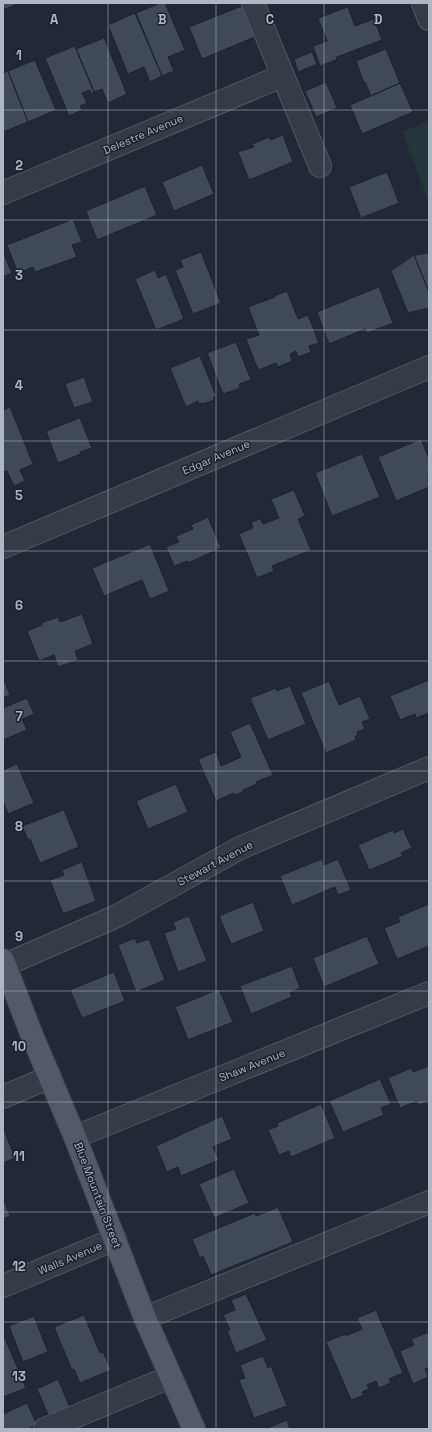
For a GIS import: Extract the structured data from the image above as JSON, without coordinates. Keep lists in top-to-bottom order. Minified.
{"streets":{"main road":["Blue Mountain Street"],"street":["Delestre Avenue","Edgar Avenue","Stewart Avenue","Shaw Avenue","Walls Avenue"]},"crossings":[["Stewart Avenue","Blue Mountain Street"],["Shaw Avenue","Blue Mountain Street"],["Blue Mountain Street","Walls Avenue"]],"grid":{"columns":["A","B","C","D"],"rows":["1","2","3","4","5","6","7","8","9","10","11","12","13"]}}
